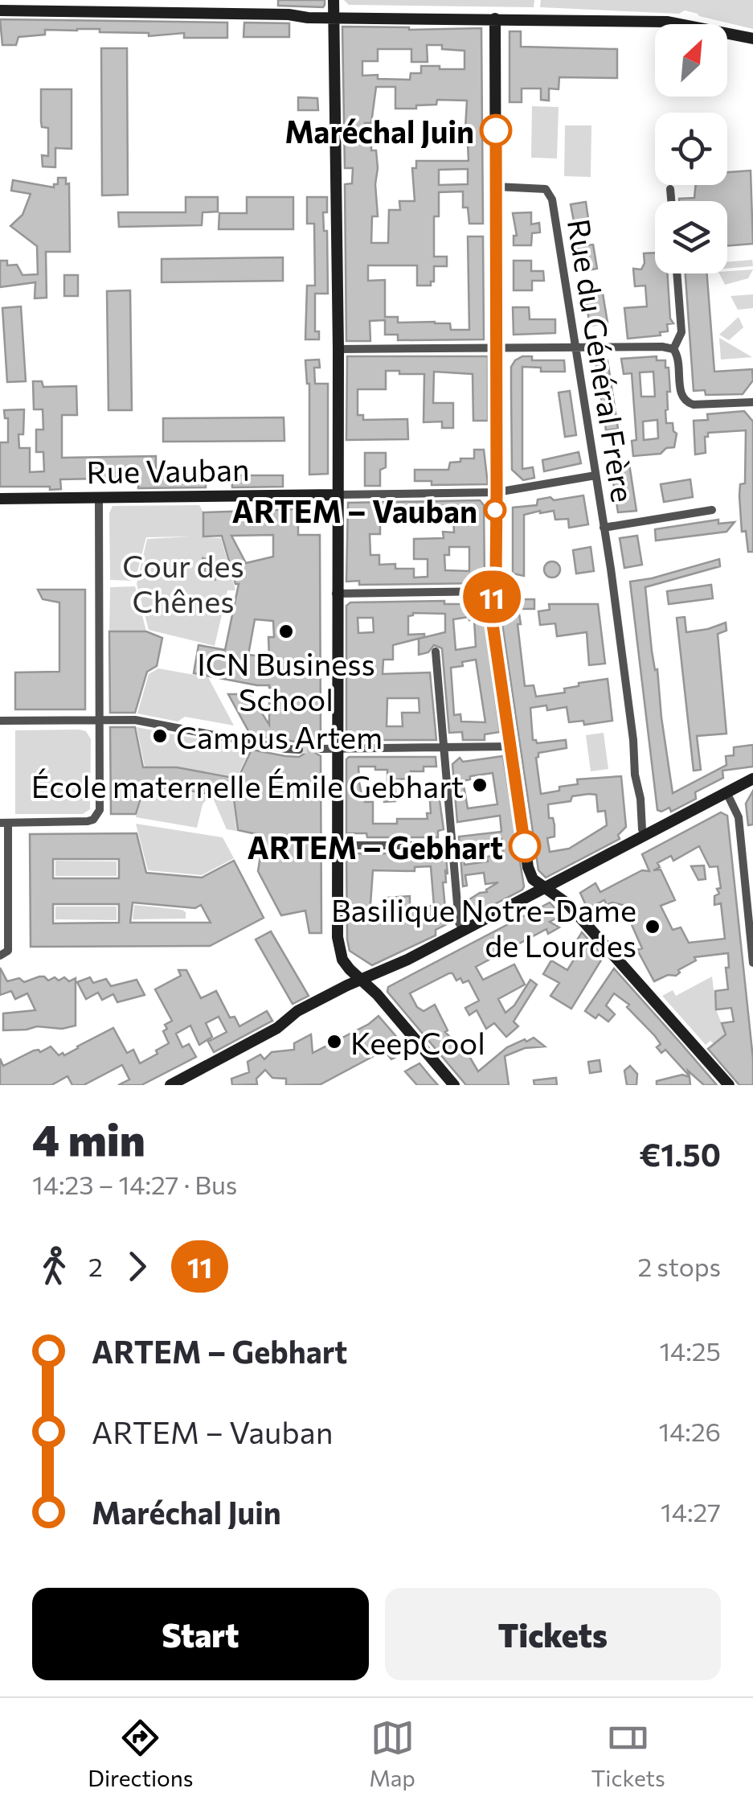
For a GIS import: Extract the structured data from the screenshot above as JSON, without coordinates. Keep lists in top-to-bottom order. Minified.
{"streets":{"street":["Rue du Général Frère","Rue Vauban"]},"parks":["Cour des Chênes"],"places":["Maréchal Juin","ARTEM – Vauban","ICN Business School","Campus Artem","École maternelle Émile Gebhart","ARTEM – Gebhart","Basilique Notre-Dame de Lourdes","KeepCool"],"lines":["bus line 11"],"north":"top right","page":{"on_map":"11","heading":["4 min","14:23 – 14:27 · Bus","€1.50"],"legs":["2","11","2 stops"],"list":[{"name":"ARTEM – Gebhart","value":"14:25"},{"name":"ARTEM – Vauban","value":"14:26"},{"name":"Maréchal Juin","value":"14:27"}],"buttons":["Start","Tickets"],"tabs":["Directions","Map","Tickets"]}}
